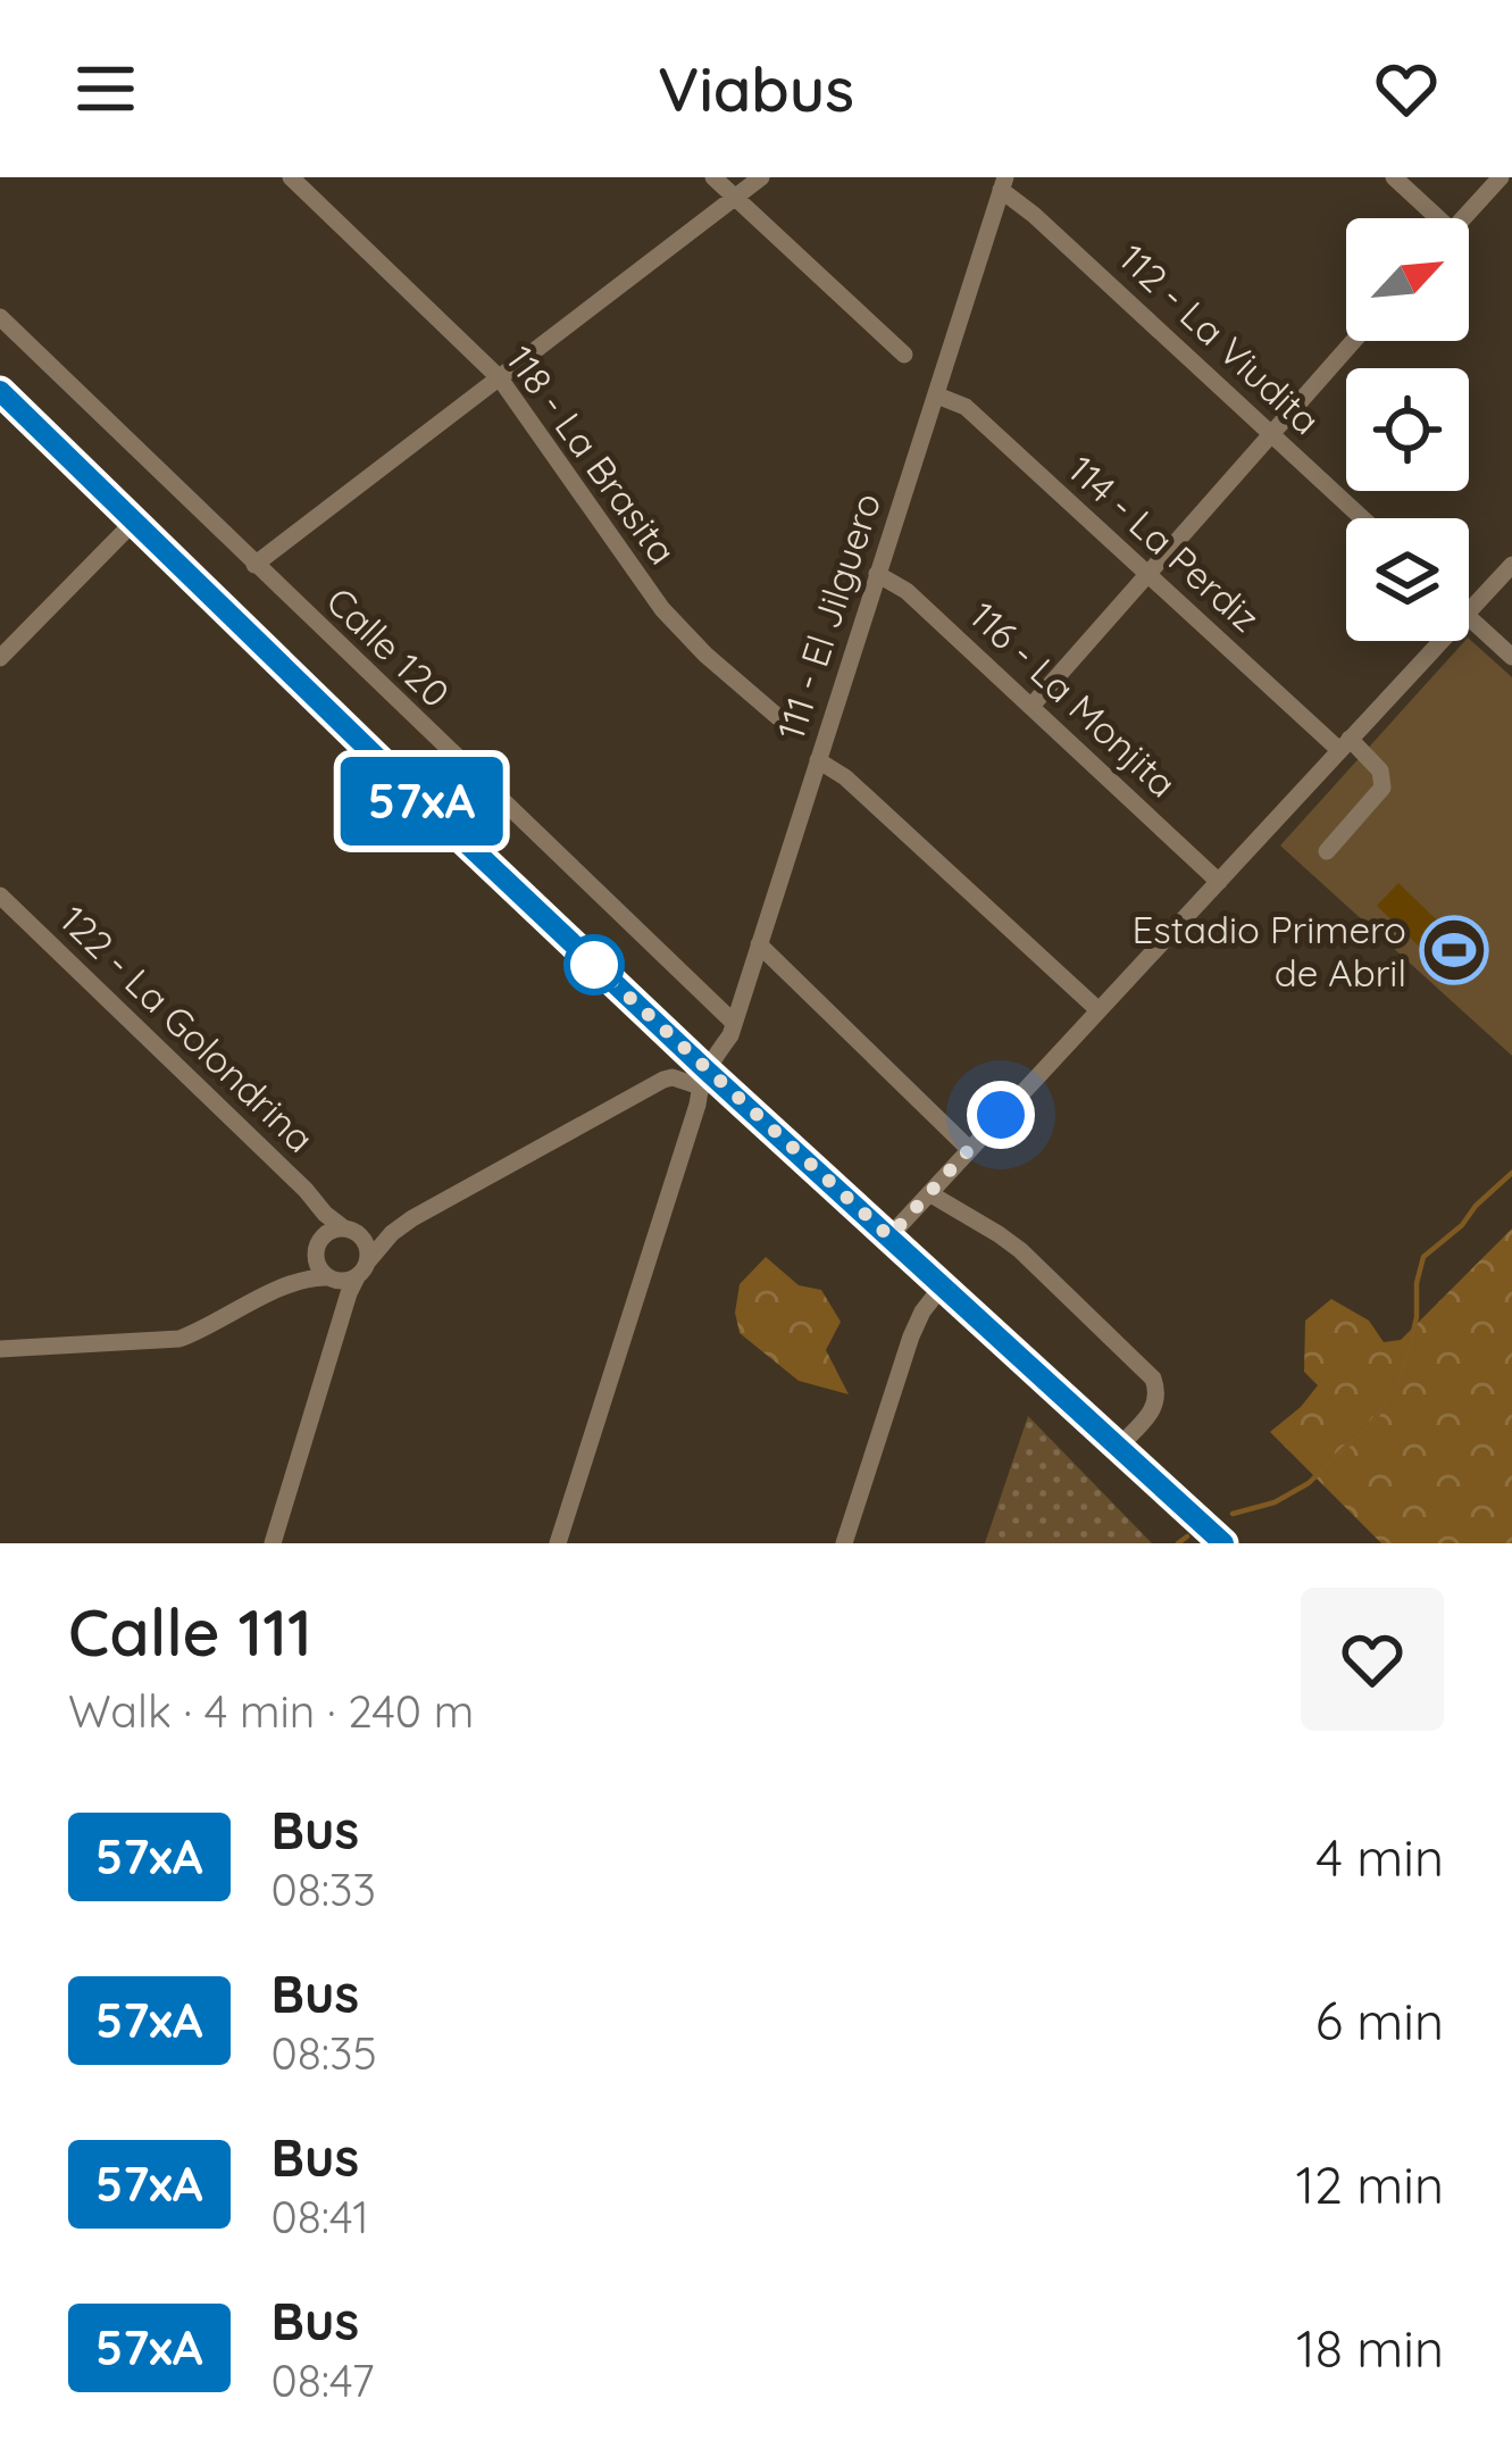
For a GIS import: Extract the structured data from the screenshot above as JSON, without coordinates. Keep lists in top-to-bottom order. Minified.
{"streets":{"street":["112 - La Viudita","118 - La Brasita","114 - La Perdiz","111 - El Jilguero","Calle 120","116 - La Monjita","122 - La Golondrina"]},"crossings":[["112 - La Viudita","111 - El Jilguero"],["114 - La Perdiz","111 - El Jilguero"],["111 - El Jilguero","Calle 120"],["111 - El Jilguero","116 - La Monjita"]],"places":{"sports":["Estadio Primero de Abril"]},"lines":["bus line 57xA"],"north":"top right","page":{"header":"Viabus","on_map":"57xA","heading":["Calle 111","Walk · 4 min · 240 m"],"list":[{"mark":"57xA","name":"Bus","note":"08:33","value":"4 min"},{"mark":"57xA","name":"Bus","note":"08:35","value":"6 min"},{"mark":"57xA","name":"Bus","note":"08:41","value":"12 min"},{"mark":"57xA","name":"Bus","note":"08:47","value":"18 min"}]}}
